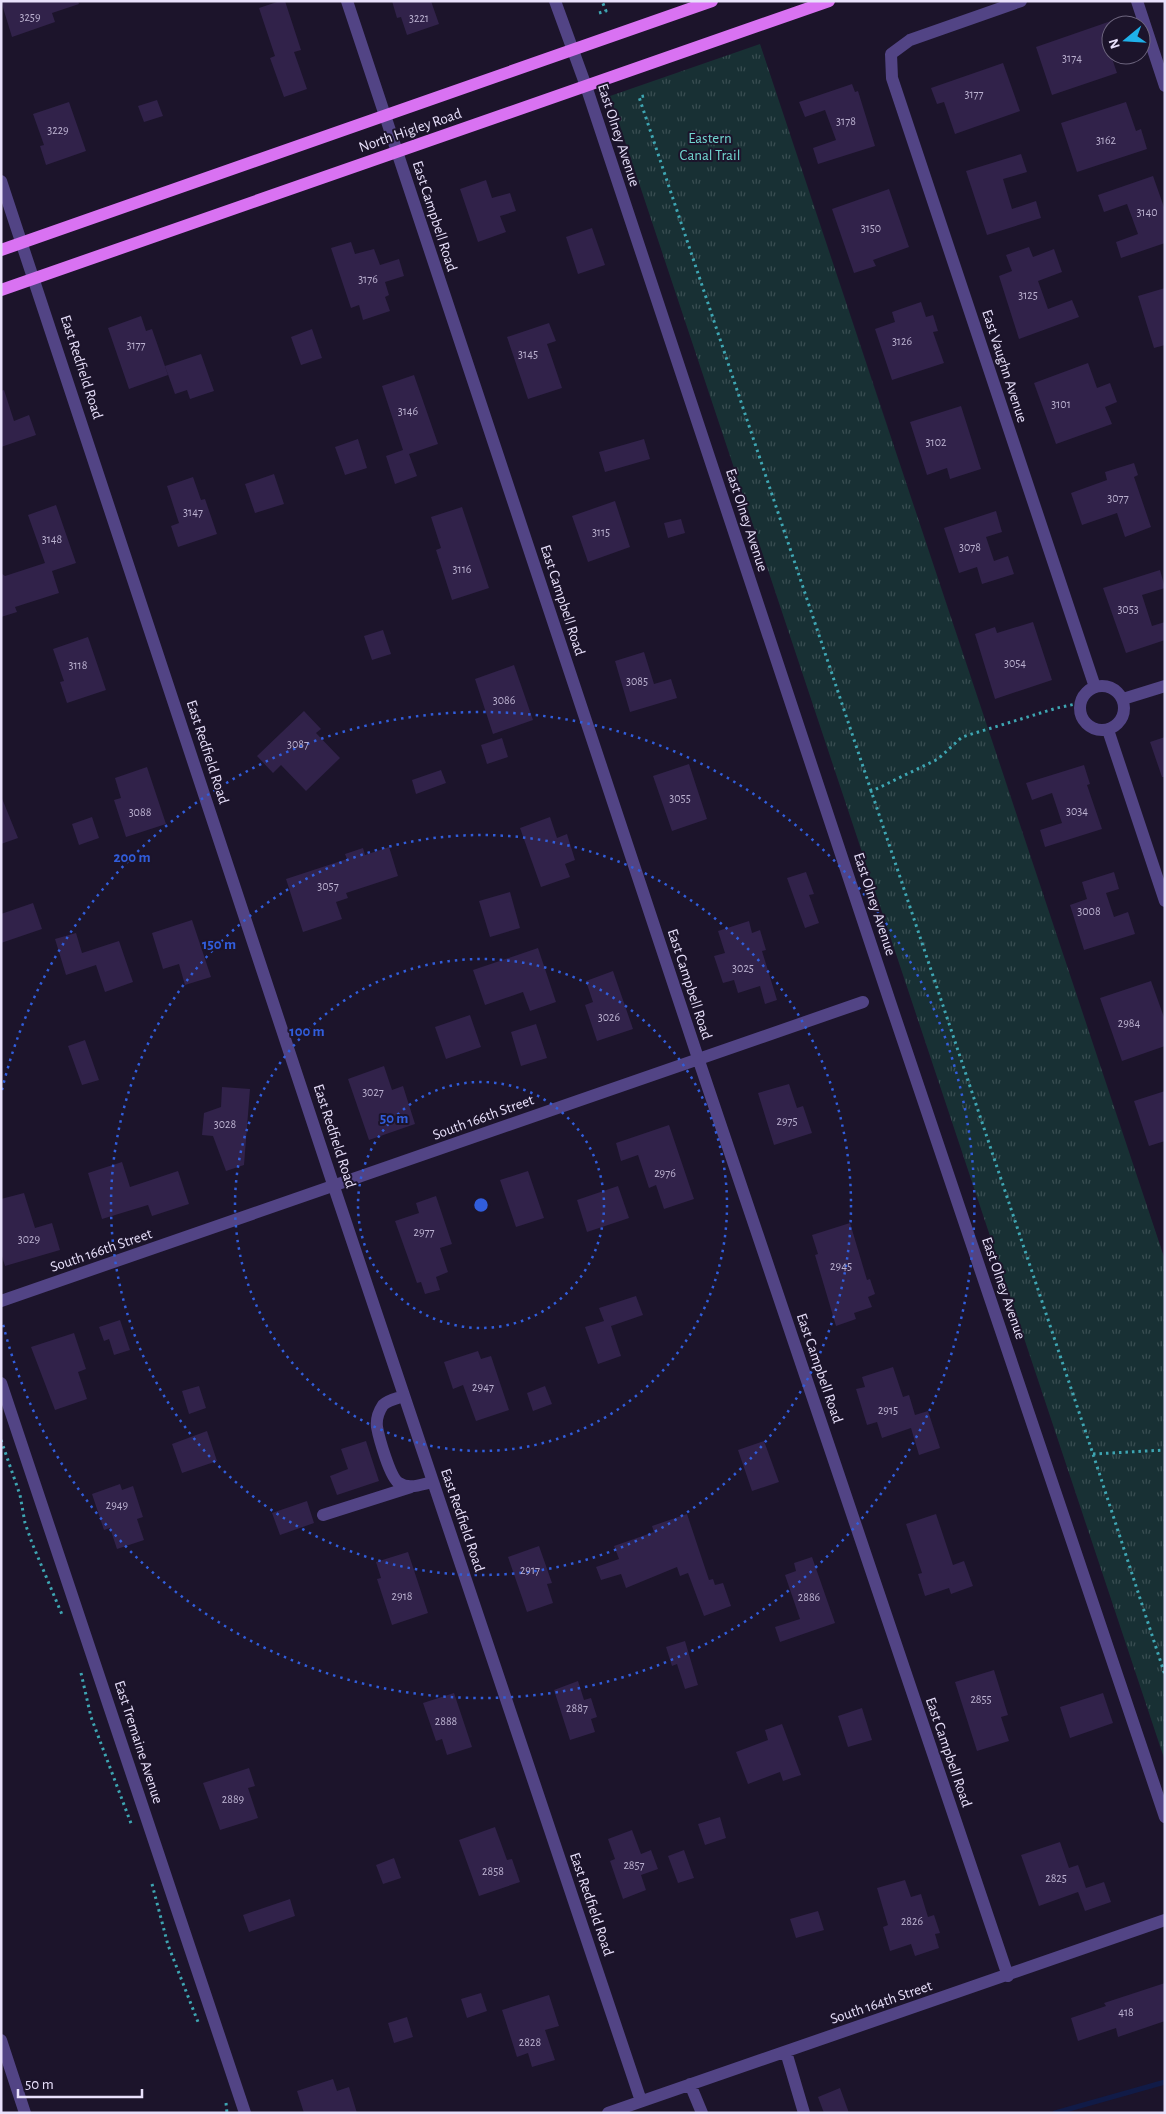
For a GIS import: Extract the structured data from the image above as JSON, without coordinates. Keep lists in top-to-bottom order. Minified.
{"streets":{"main road":["North Higley Road"],"street":["East Olney Avenue","East Campbell Road","East Vaughn Avenue","East Redfield Road","South 166th Street","East Tremaine Avenue","South 164th Street"]},"crossings":[["North Higley Road","East Olney Avenue"],["North Higley Road","East Campbell Road"],["North Higley Road","East Redfield Road"],["East Campbell Road","South 166th Street"],["East Campbell Road","South 164th Street"],["East Redfield Road","South 166th Street"],["East Redfield Road","South 164th Street"]],"parks":["Eastern Canal Trail"],"house_numbers":["3259","3221","3174","3177","3178","3229","3162","3140","3150","3176","3125","3126","3177","3145","3101","3146","3102","3077","3147","3115","3148","3078","3116","3053","3054","3118","3085","3086","3087","3055","3034","3088","3057","3008","3025","3026","2984","3027","2975","3028","2976","2977","3029","2945","2947","2915","2949","2917","2918","2886","2855","2887","2888","2889","2857","2858","2825","2826","418","2828"],"scale_bar":"50 m","north":"left","rings":["200 m","150 m","100 m","50 m"]}
